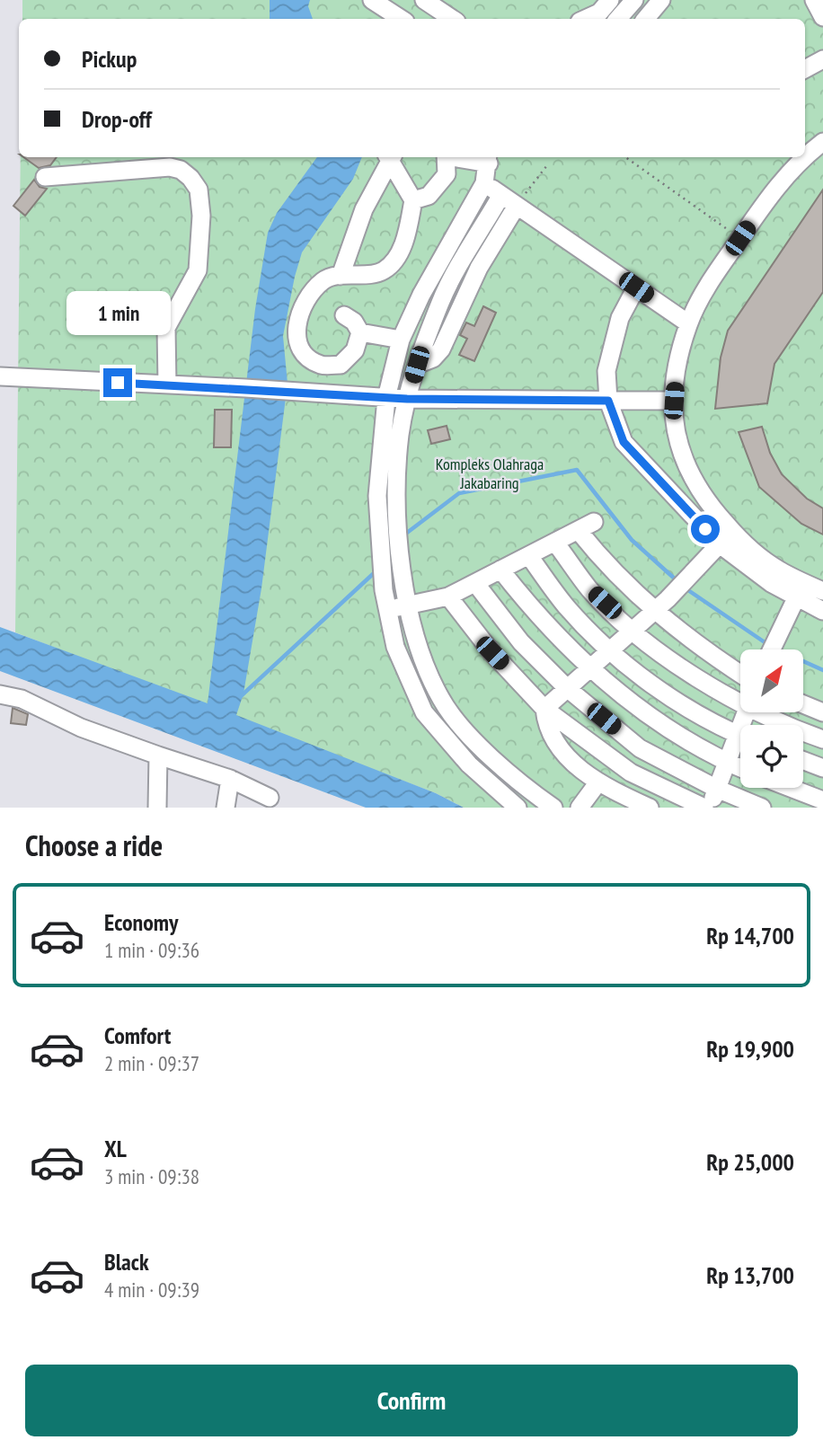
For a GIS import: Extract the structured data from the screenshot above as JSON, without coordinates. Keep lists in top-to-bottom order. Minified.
{"parks":["Kompleks Olahraga Jakabaring"],"north":"top right","page":{"banner":["Pickup","Drop-off"],"bubble":"1 min","heading":"Choose a ride","list":[{"name":"Economy","note":"1 min · 09:36","value":"Rp 14,700"},{"name":"Comfort","note":"2 min · 09:37","value":"Rp 19,900"},{"name":"XL","note":"3 min · 09:38","value":"Rp 25,000"},{"name":"Black","note":"4 min · 09:39","value":"Rp 13,700"}],"buttons":"Confirm"}}
